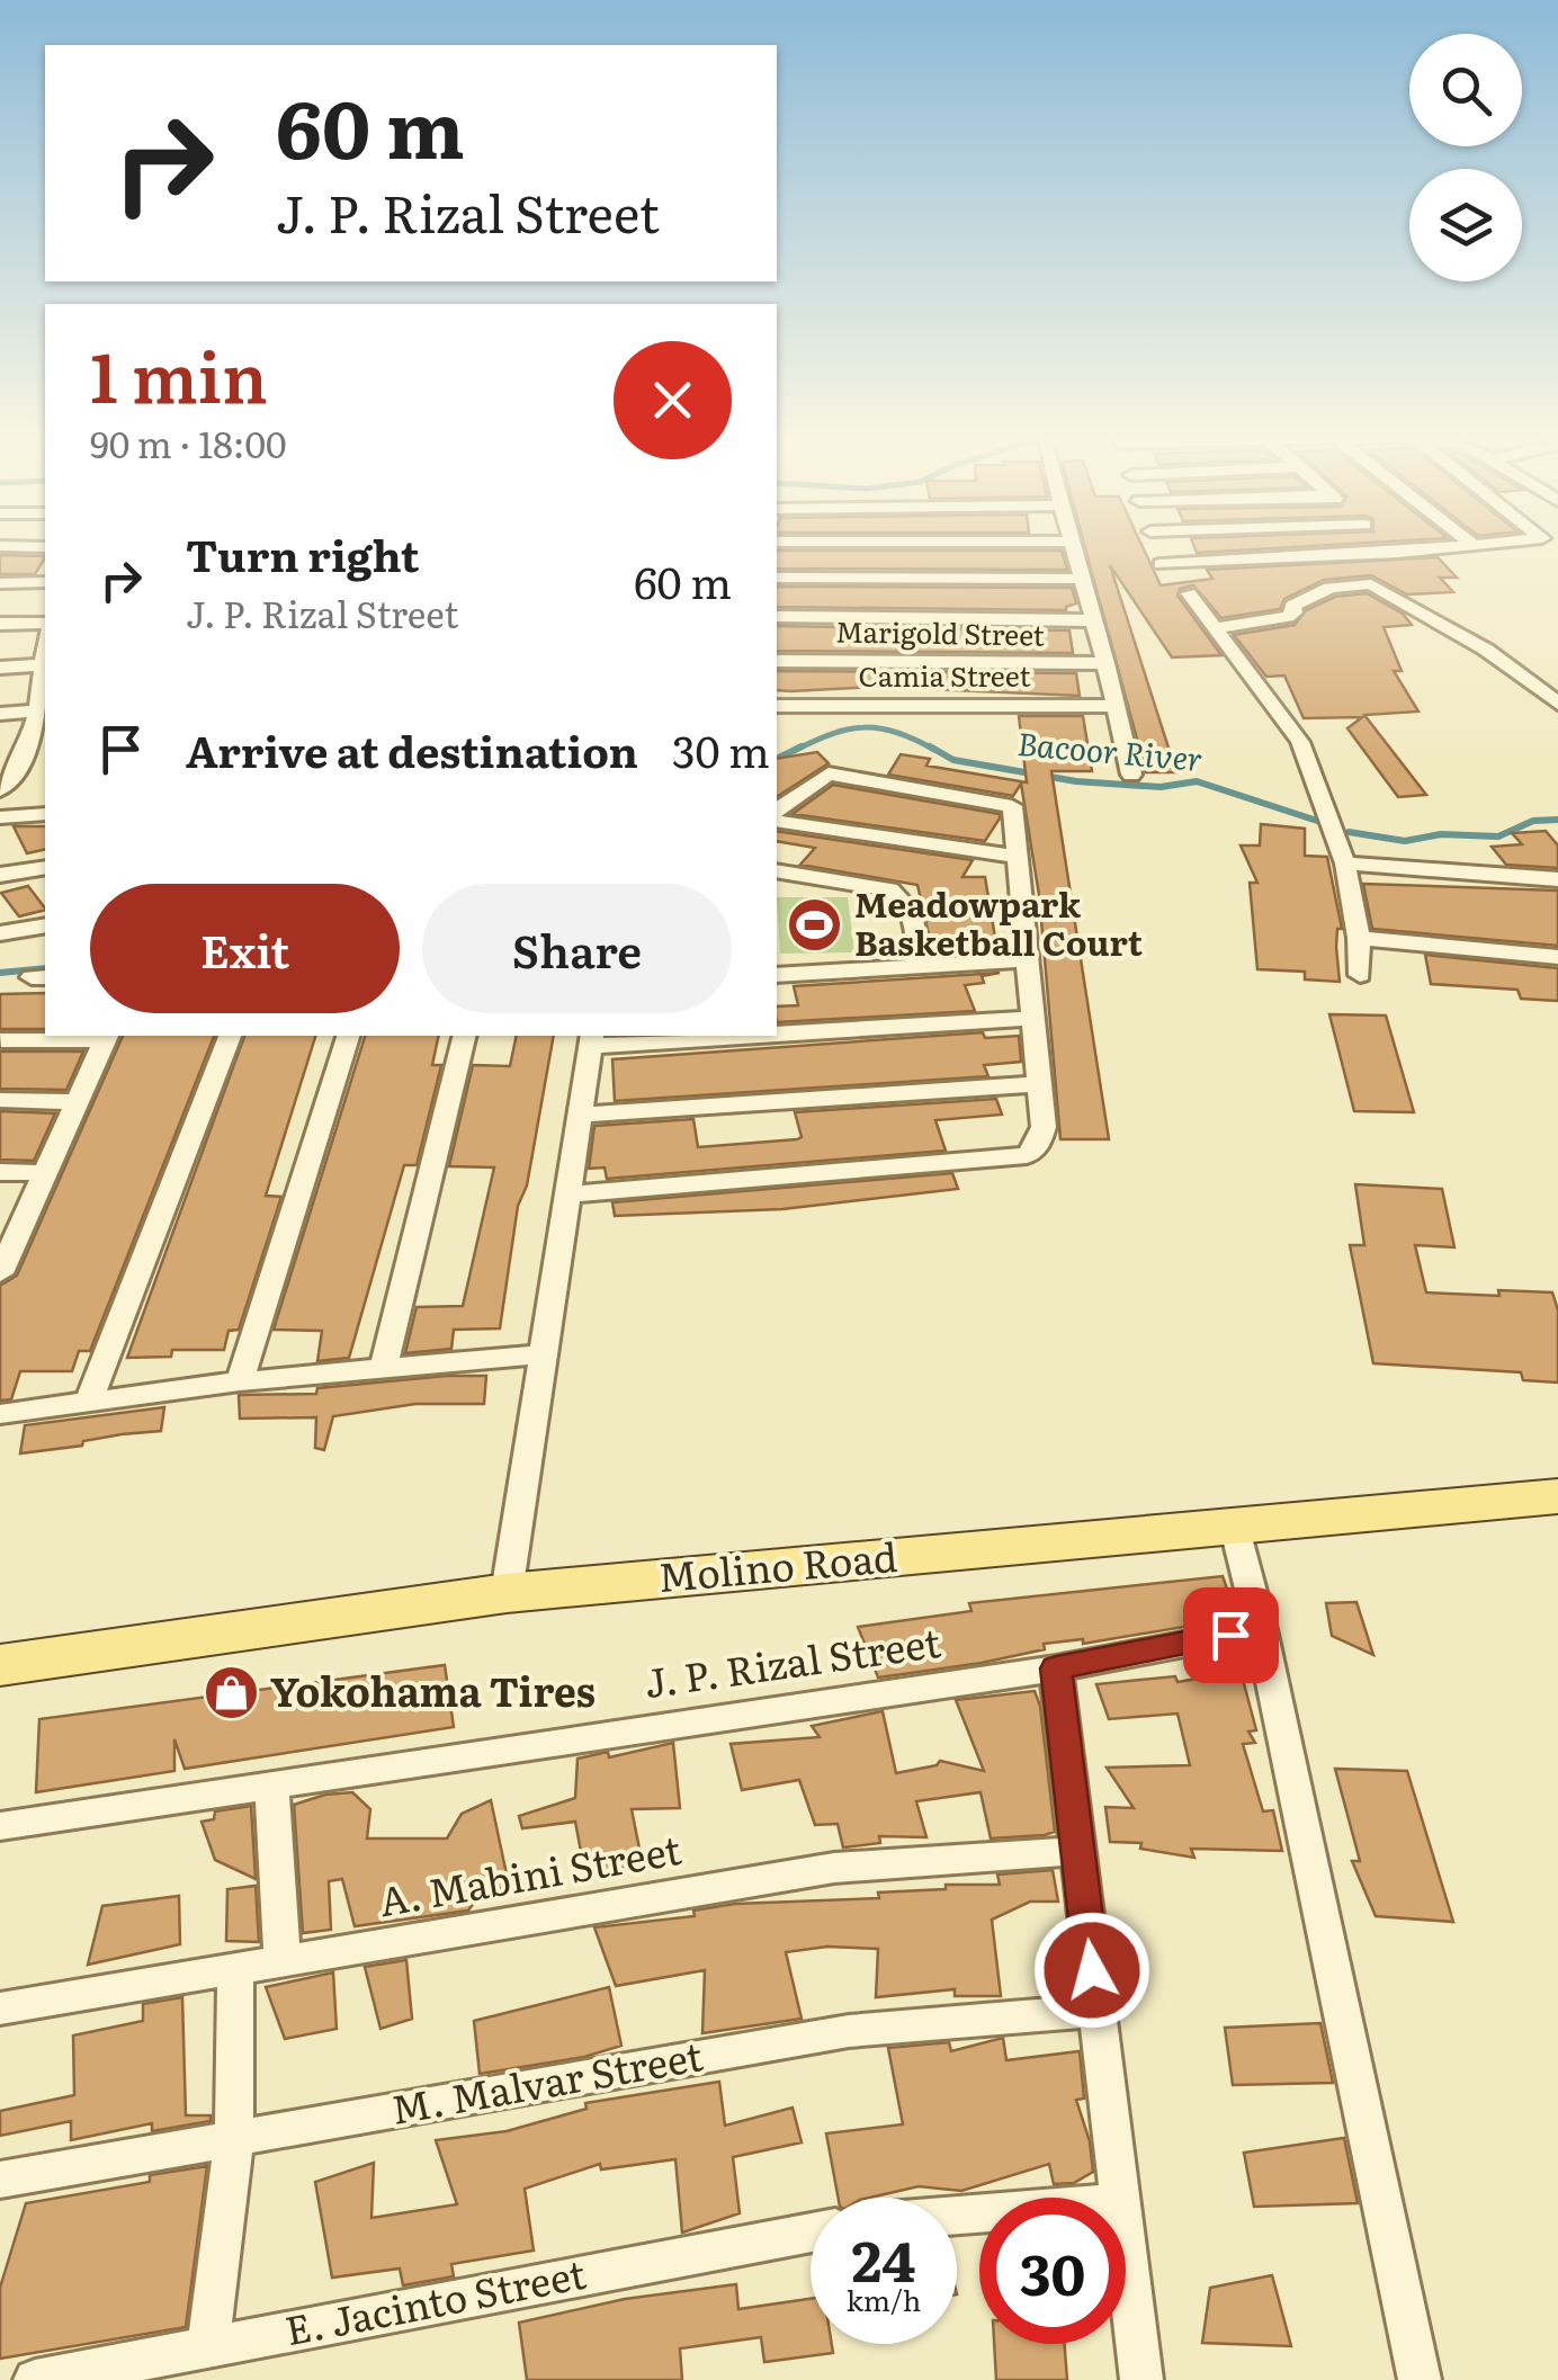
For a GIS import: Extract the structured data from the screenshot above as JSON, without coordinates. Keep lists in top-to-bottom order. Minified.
{"streets":{"main road":["Molino Road"],"street":["Marigold Street","Camia Street","J. P. Rizal Street","A. Mabini Street","M. Malvar Street","E. Jacinto Street"]},"water":["Bacoor River"],"places":{"sports":["Meadowpark Basketball Court"],"shop":["Yokohama Tires"]},"page":{"turn":["60 m","J. P. Rizal Street"],"heading":["1 min","90 m · 18:00"],"list":[{"name":"Turn right","note":"J. P. Rizal Street","value":"60 m"},{"name":"Arrive at destination","value":"30 m"}],"buttons":["Exit","Share"],"speed":"24 km/h","limit":"30"}}
